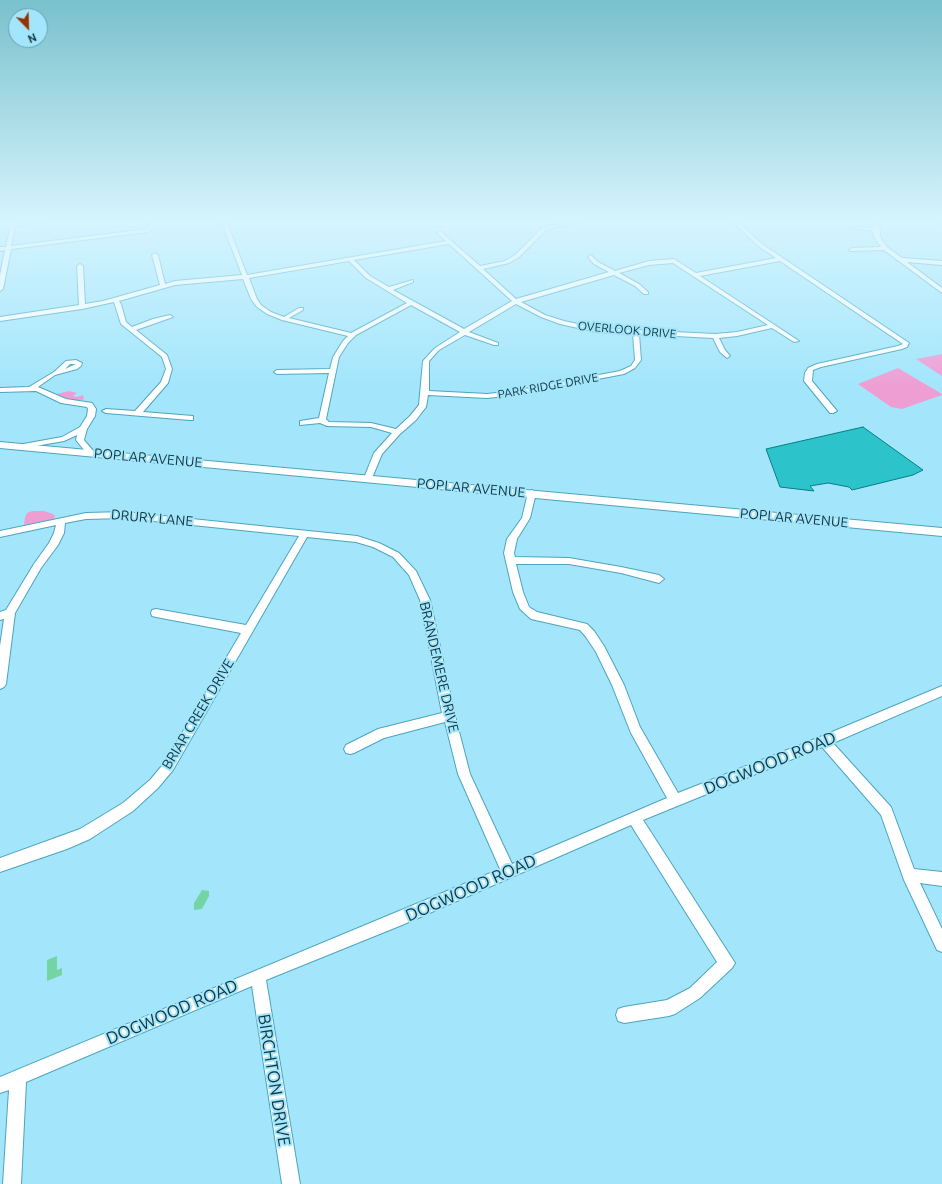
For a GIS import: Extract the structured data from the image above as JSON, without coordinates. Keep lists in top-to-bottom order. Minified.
{"streets":{"main road":["POPLAR AVENUE"],"street":["OVERLOOK DRIVE","PARK RIDGE DRIVE","DRURY LANE","BRANDEMERE DRIVE","BRIAR CREEK DRIVE","DOGWOOD ROAD","BIRCHTON DRIVE"]},"crossings":[["OVERLOOK DRIVE","PARK RIDGE DRIVE"],["DRURY LANE","BRANDEMERE DRIVE"],["DRURY LANE","BRIAR CREEK DRIVE"],["BRANDEMERE DRIVE","BRIAR CREEK DRIVE"],["BRANDEMERE DRIVE","DOGWOOD ROAD"],["DOGWOOD ROAD","BIRCHTON DRIVE"]],"north":"bottom right"}
